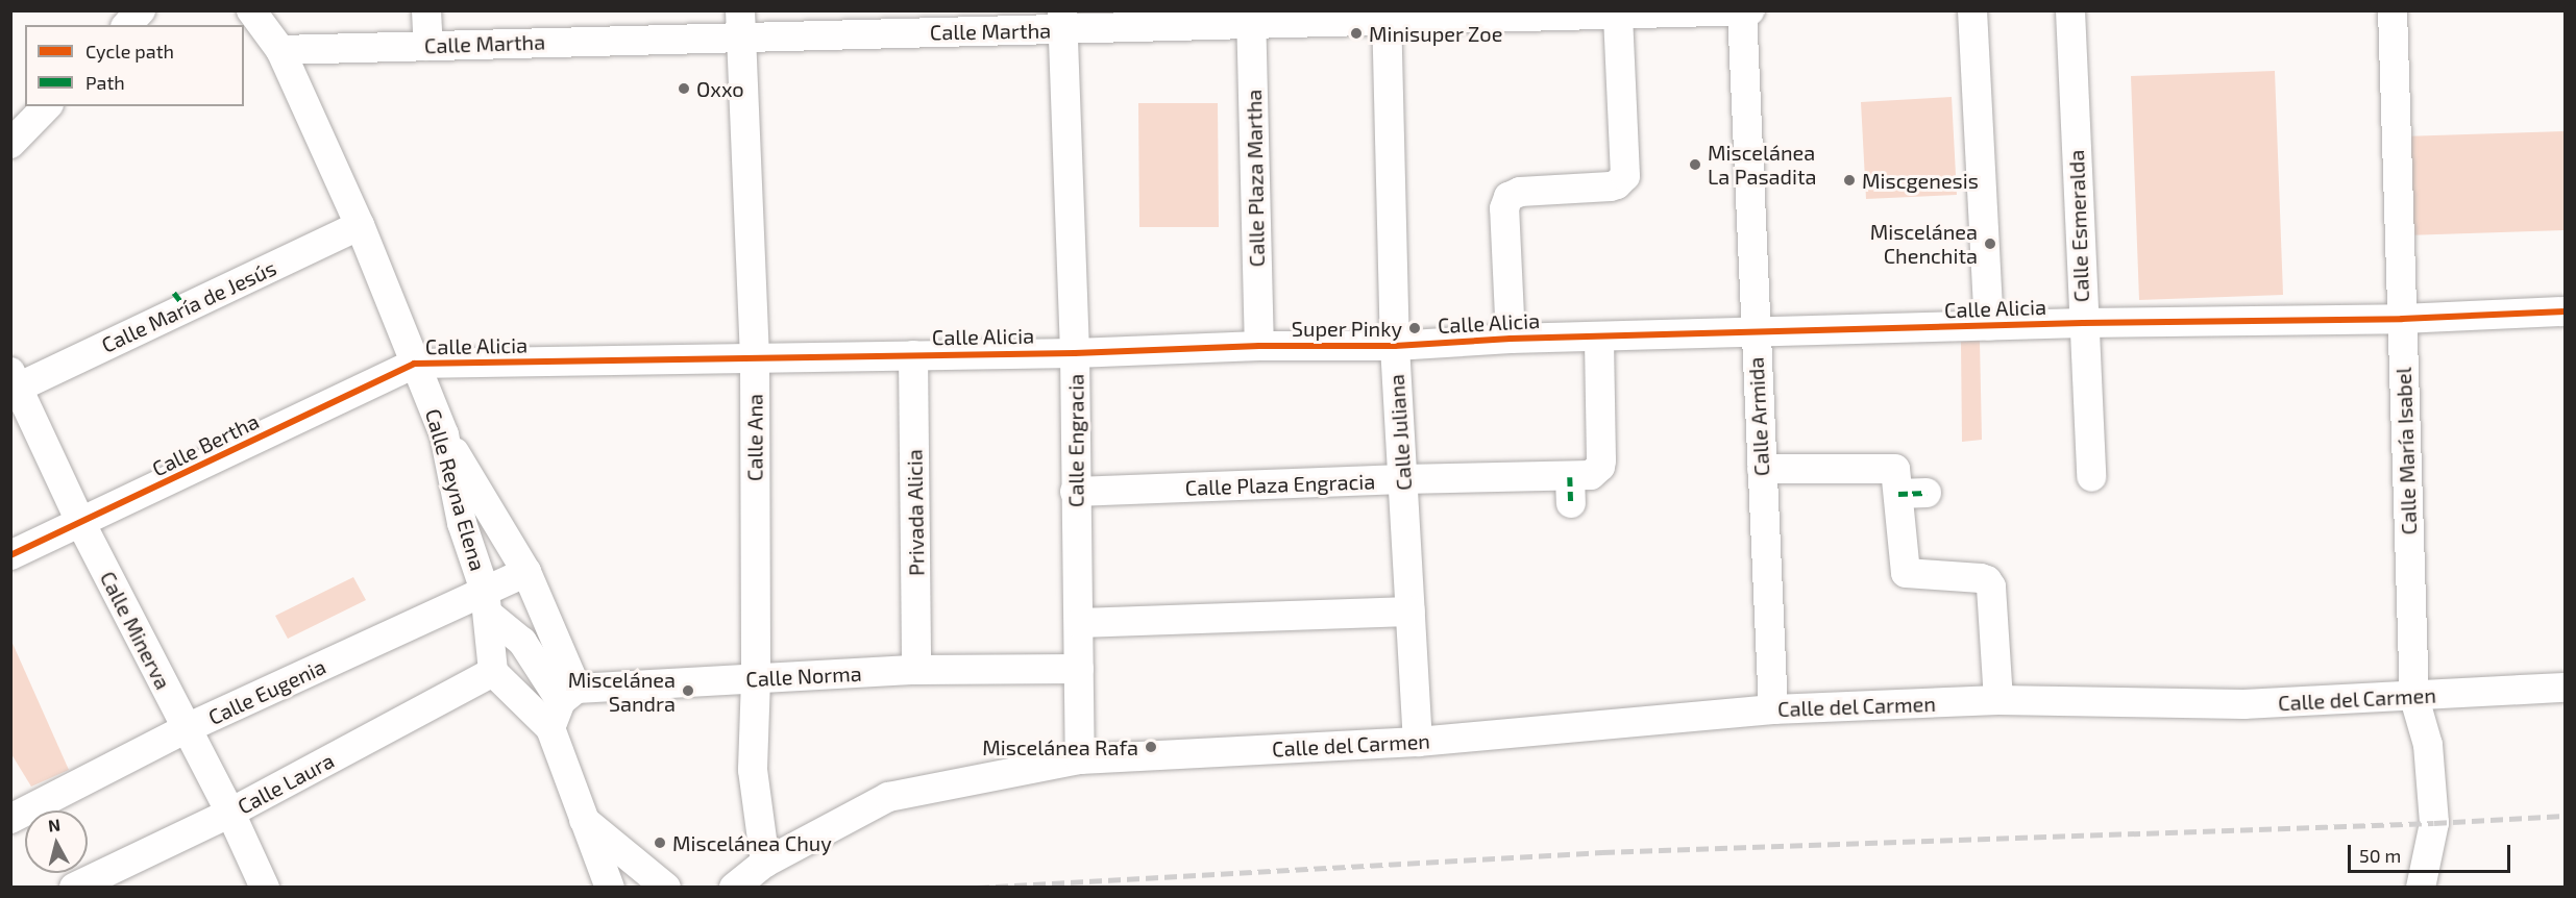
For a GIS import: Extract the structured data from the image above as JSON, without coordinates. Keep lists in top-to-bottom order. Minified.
{"streets":{"street":["Calle Martha","Calle Plaza Martha","Calle Esmeralda","Calle María de Jesús","Calle Alicia","Calle Armida","Calle Juliana","Calle Ana","Calle Engracia","Calle Bertha","Calle María Isabel","Calle Plaza Engracia","Calle Reyna Elena","Privada Alicia","Calle Minerva","Calle Norma","Calle Eugenia","Calle del Carmen","Calle Laura"]},"crossings":[["Calle Martha","Calle Plaza Martha"],["Calle Martha","Calle Armida"],["Calle Martha","Calle Juliana"],["Calle Martha","Calle Ana"],["Calle Martha","Calle Engracia"],["Calle Martha","Calle Reyna Elena"],["Calle Plaza Martha","Calle Alicia"],["Calle Esmeralda","Calle Alicia"],["Calle María de Jesús","Calle Reyna Elena"],["Calle María de Jesús","Calle Minerva"],["Calle Alicia","Calle Armida"],["Calle Alicia","Calle Juliana"],["Calle Alicia","Calle Ana"],["Calle Alicia","Calle Engracia"],["Calle Alicia","Calle Bertha"],["Calle Alicia","Calle María Isabel"],["Calle Alicia","Calle Plaza Engracia"],["Calle Alicia","Calle Reyna Elena"],["Calle Alicia","Privada Alicia"],["Calle Armida","Calle del Carmen"],["Calle Juliana","Calle Plaza Engracia"],["Calle Juliana","Calle del Carmen"],["Calle Ana","Calle Norma"],["Calle Ana","Calle del Carmen"],["Calle Engracia","Calle Plaza Engracia"],["Calle Engracia","Calle Norma"],["Calle Engracia","Calle del Carmen"],["Calle Bertha","Calle Reyna Elena"],["Calle Bertha","Calle Minerva"],["Calle María Isabel","Calle del Carmen"],["Calle Reyna Elena","Calle Eugenia"],["Calle Reyna Elena","Calle Laura"],["Privada Alicia","Calle Norma"],["Calle Minerva","Calle Eugenia"],["Calle Minerva","Calle Laura"]],"places":["Minisuper Zoe","Oxxo","Miscelánea La Pasadita","Miscgenesis","Miscelánea Chenchita","Super Pinky","Miscelánea Sandra","Miscelánea Rafa","Miscelánea Chuy"],"legend":["Cycle path","Path"],"scale_bar":"50 m","north":"top"}
